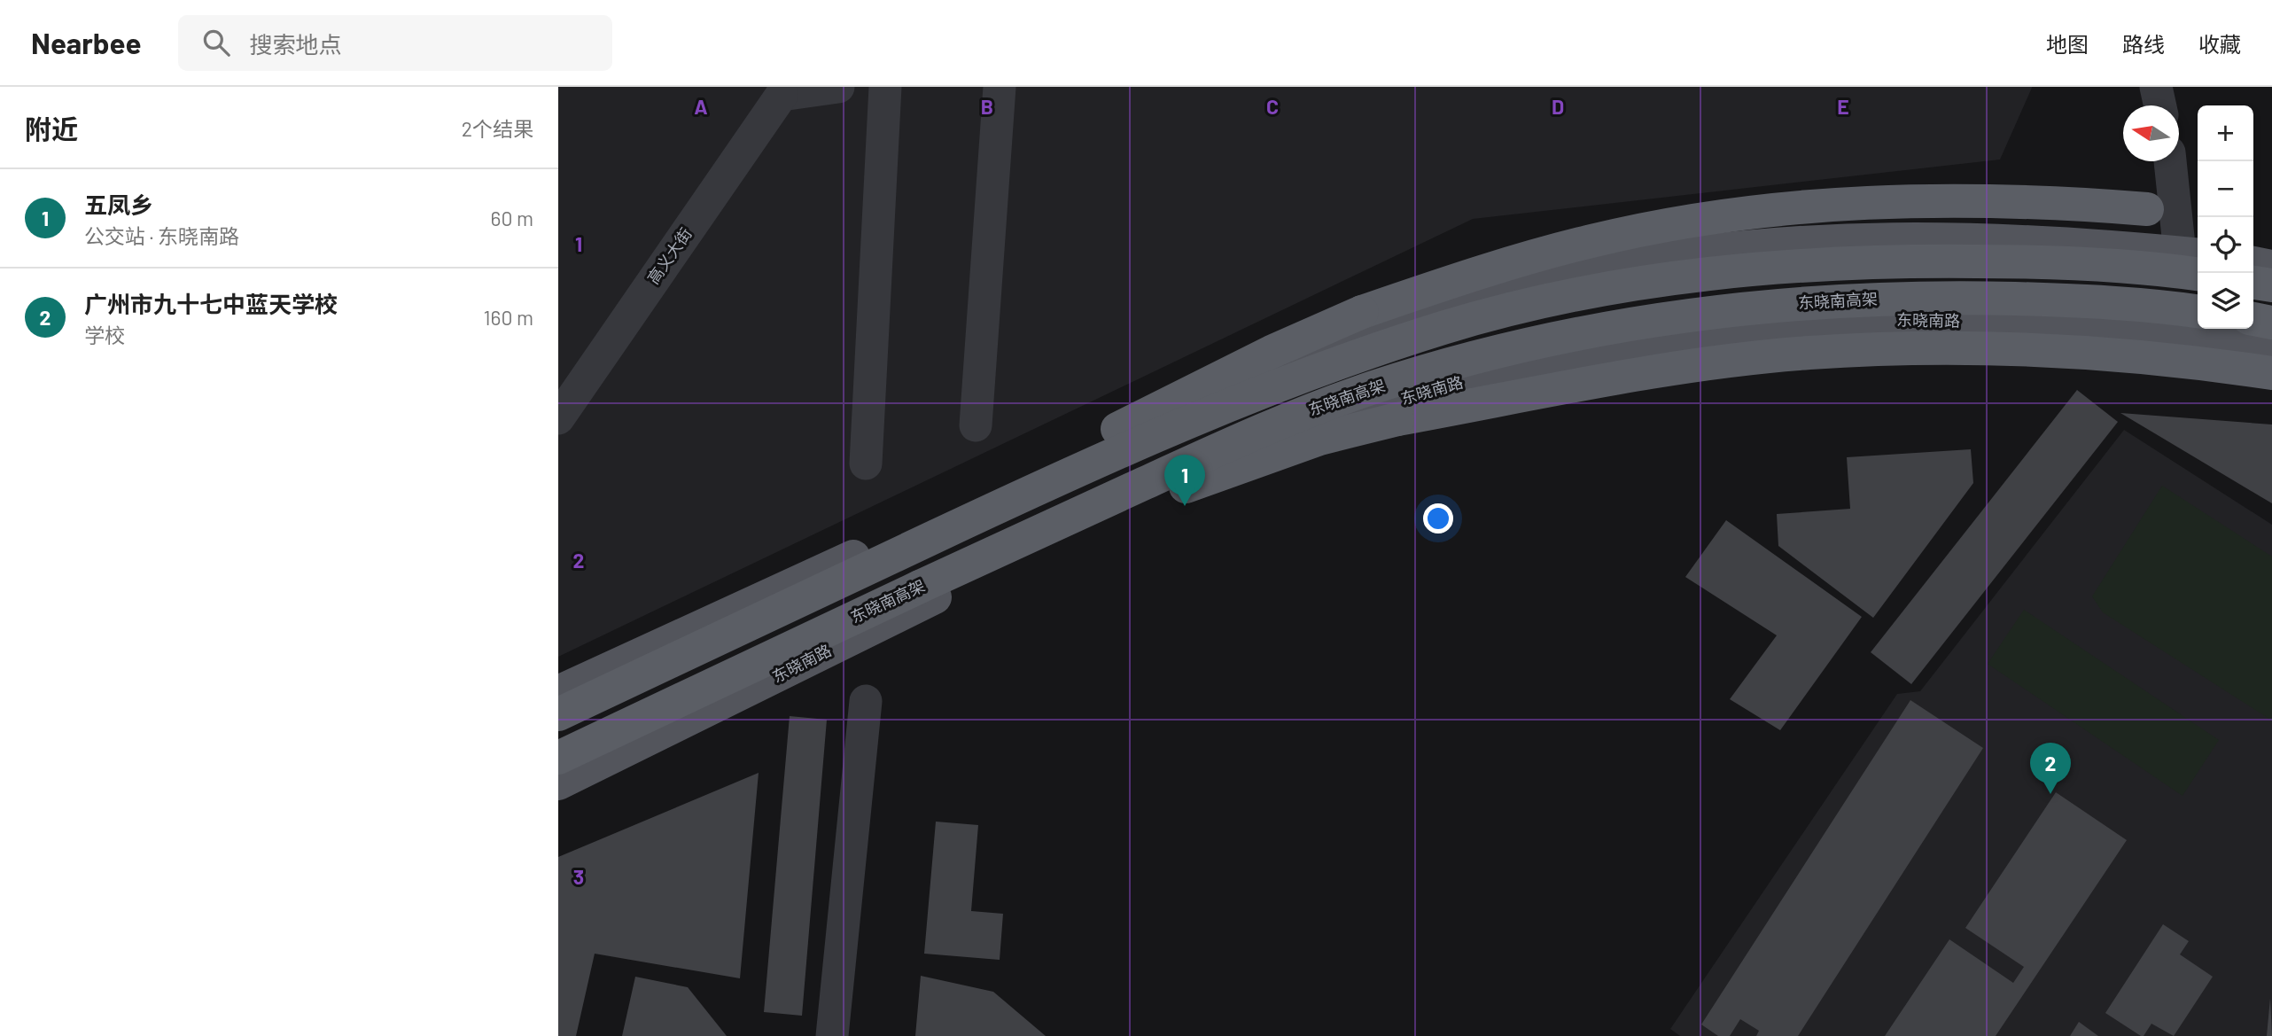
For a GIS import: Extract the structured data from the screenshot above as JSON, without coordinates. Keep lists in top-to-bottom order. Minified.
{"streets":{"highway":["东晓南高架"],"main road":["东晓南路"],"street":["高义大街"]},"north":"left","page":{"header":"Nearbee","search":"搜索地点","nav":["地图","路线","收藏"],"heading":["附近","2个结果"],"map_buttons":["+","−"],"list":[{"mark":"1","name":"五凤乡","note":"公交站 · 东晓南路","value":"60 m"},{"mark":"2","name":"广州市九十七中蓝天学校","note":"学校","value":"160 m"}],"pins":["1","2"]},"grid":{"columns":["A","B","C","D","E"],"rows":["1","2","3"]}}
